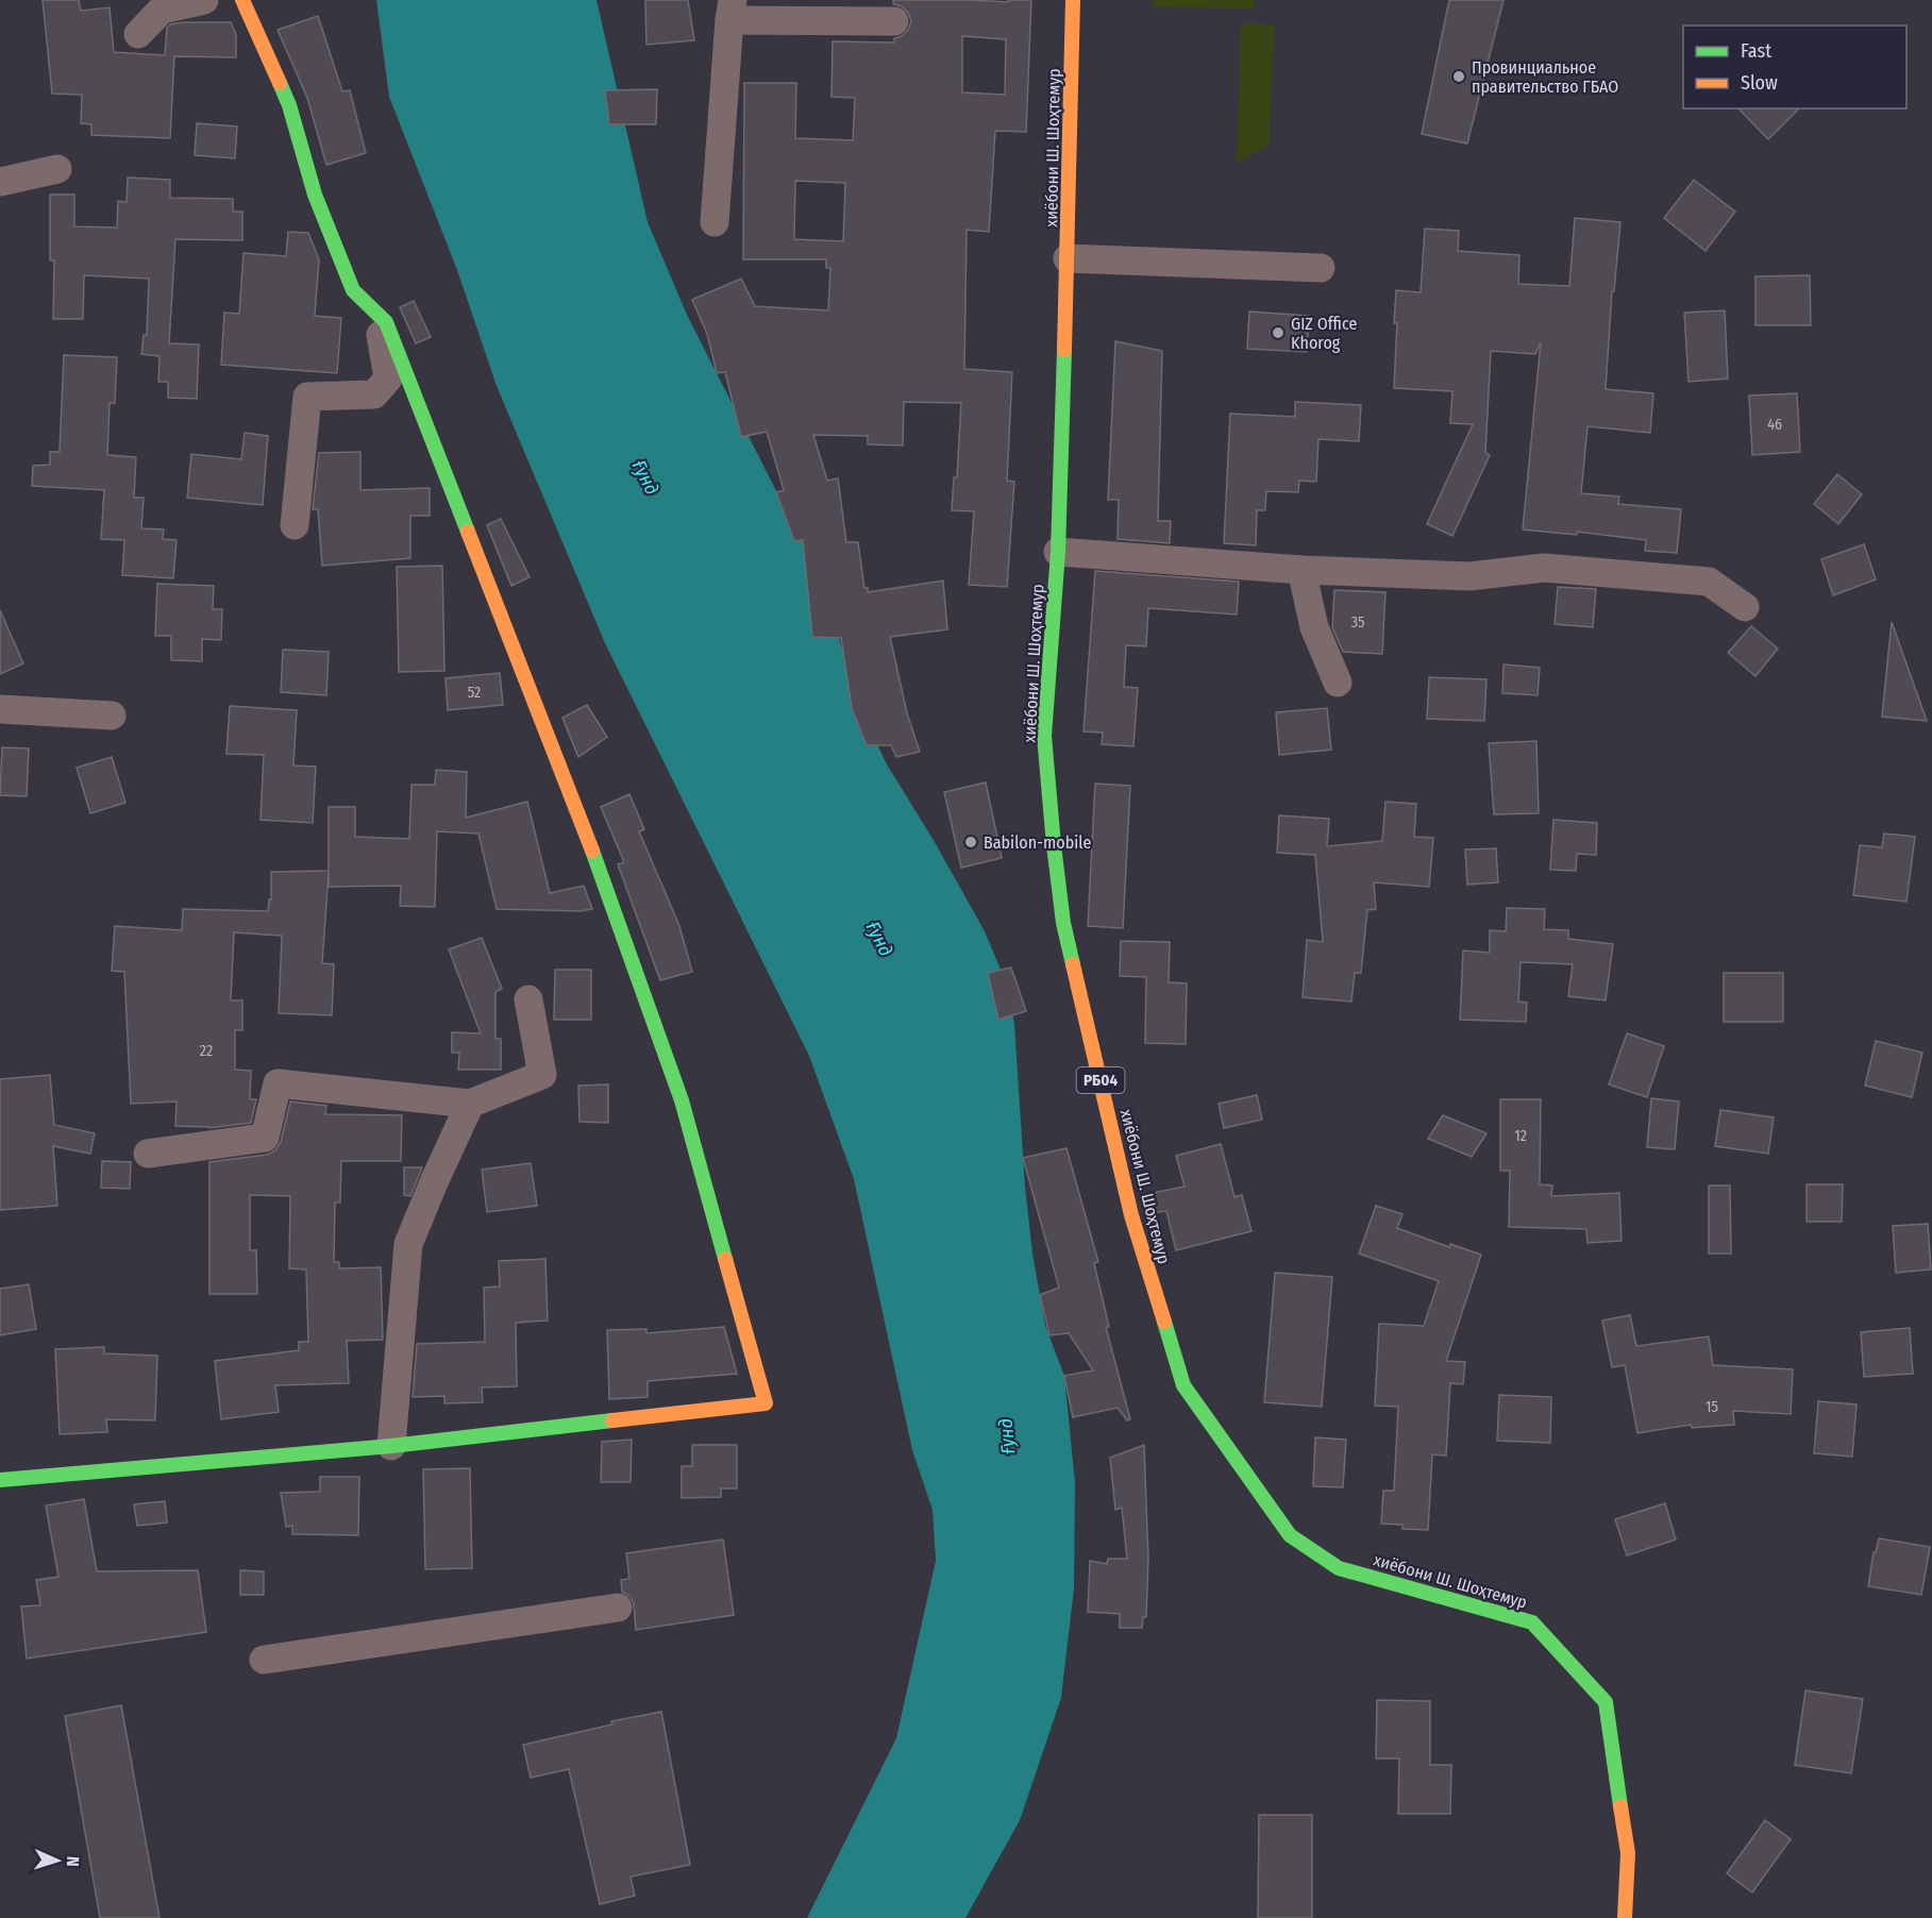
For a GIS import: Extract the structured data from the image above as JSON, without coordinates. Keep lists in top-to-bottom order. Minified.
{"streets":{"street":["хиёбони Ш. Шоҳтемур","РБ04"]},"water":["Ғунд"],"places":["Провинциальное правительство ГБАО","GIZ Office Khorog","Babilon-mobile"],"house_numbers":["46","35","52","22","12","15"],"legend":["Fast","Slow"],"north":"right"}
